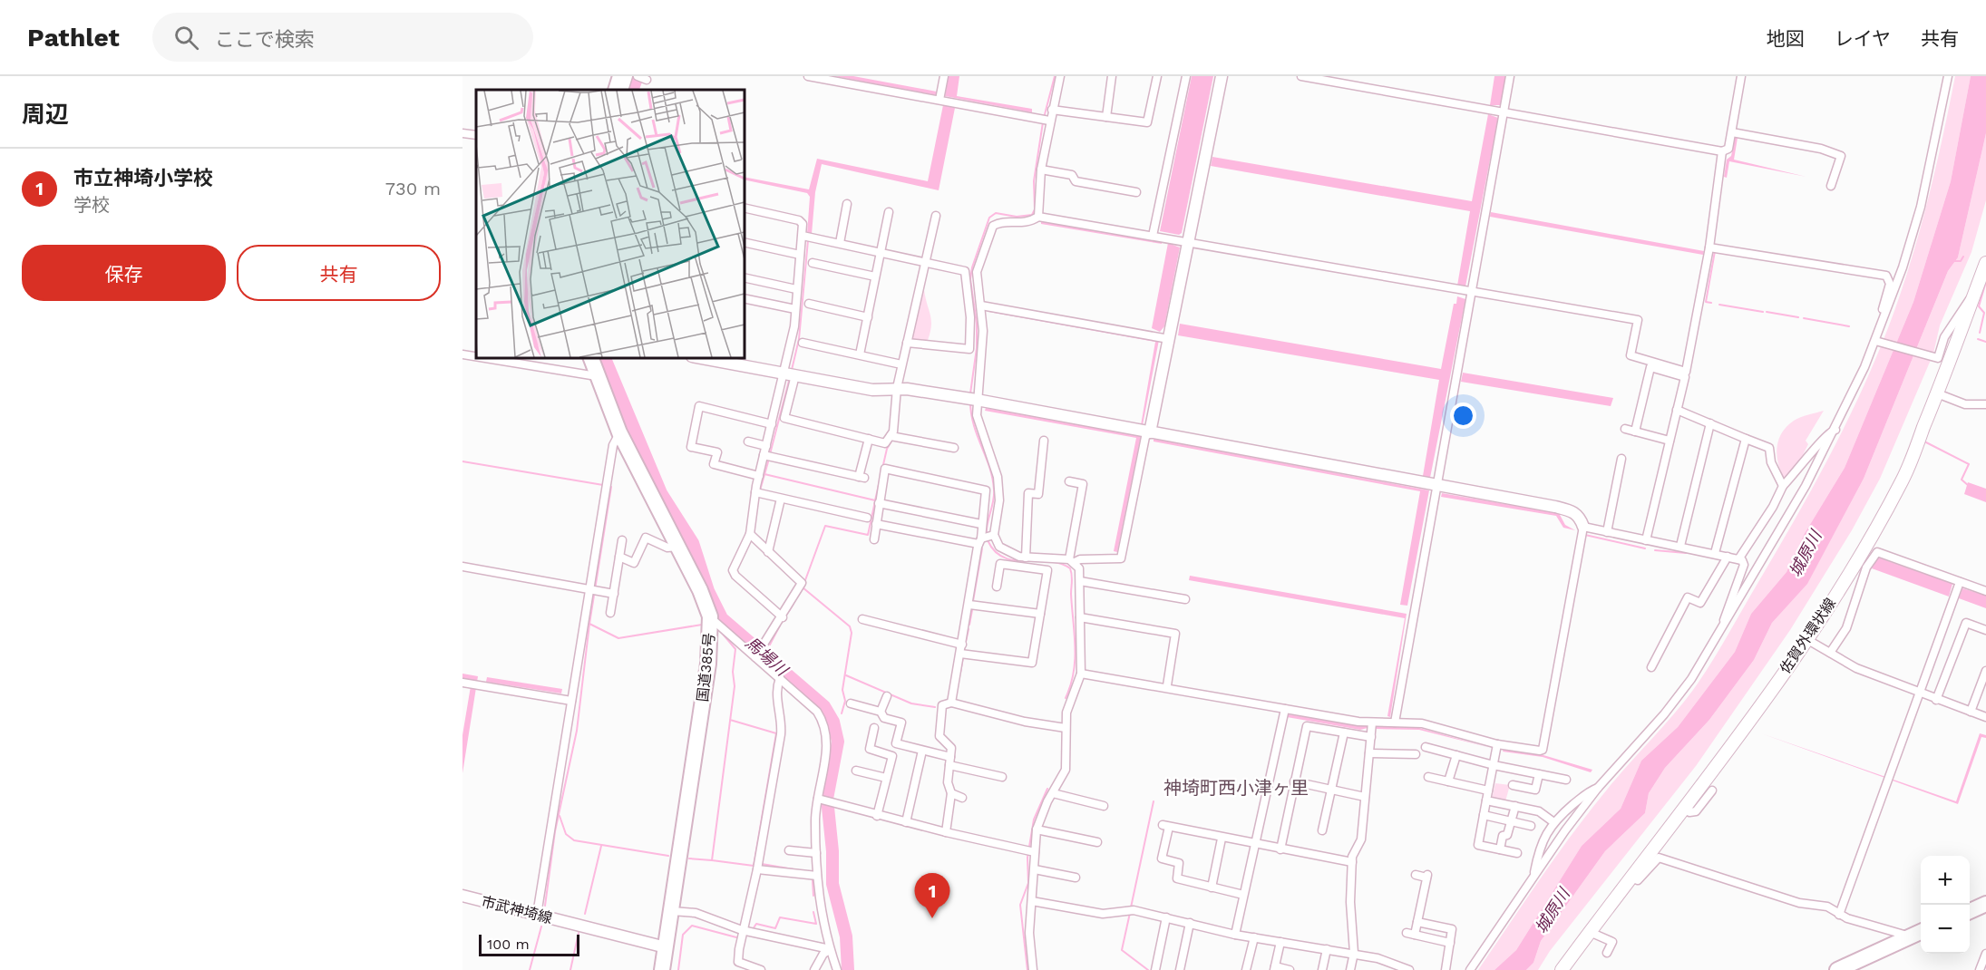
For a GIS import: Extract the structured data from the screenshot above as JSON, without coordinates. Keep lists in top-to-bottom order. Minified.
{"streets":{"highway":["国道385号"],"main road":["佐賀外環状線"],"street":["市武神埼線"]},"crossings":[["国道385号","市武神埼線"]],"districts":["神埼町西小津ヶ里"],"water":["城原川","馬場川"],"scale_bar":"100 m","page":{"header":"Pathlet","search":"ここで検索","nav":["地図","レイヤ","共有"],"heading":"周辺","list":[{"mark":"1","name":"市立神埼小学校","note":"学校","value":"730 m"}],"buttons":["保存","共有"],"map_buttons":["+","−"],"pins":"1","scale":"100 m"}}
